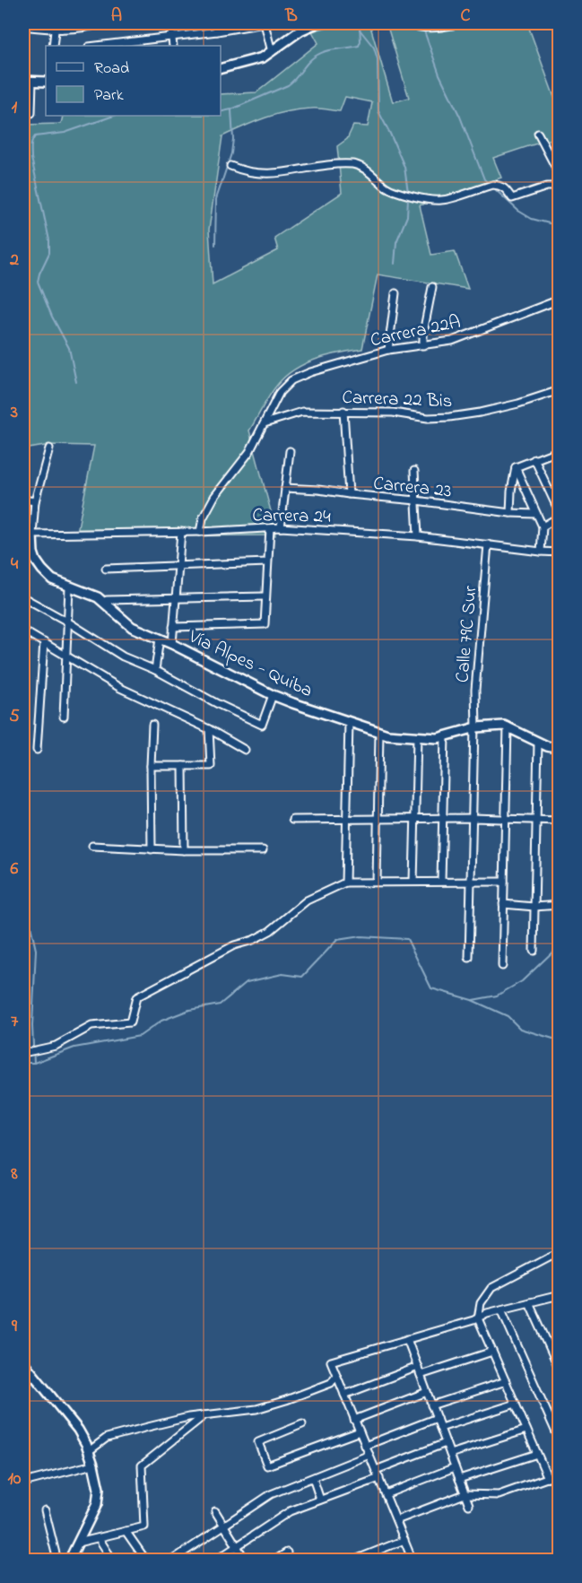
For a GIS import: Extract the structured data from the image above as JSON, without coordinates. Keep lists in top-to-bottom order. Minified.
{"streets":{"street":["Carrera 22A","Carrera 22 Bis","Carrera 23","Carrera 24","Calle 79C Sur","Vía Alpes - Quiba"]},"crossings":[["Carrera 22A","Carrera 22 Bis"],["Carrera 24","Calle 79C Sur"],["Carrera 24","Vía Alpes - Quiba"],["Calle 79C Sur","Vía Alpes - Quiba"]],"legend":["Road","Park"],"grid":{"columns":["A","B","C"],"rows":["1","2","3","4","5","6","7","8","9","10"]}}
